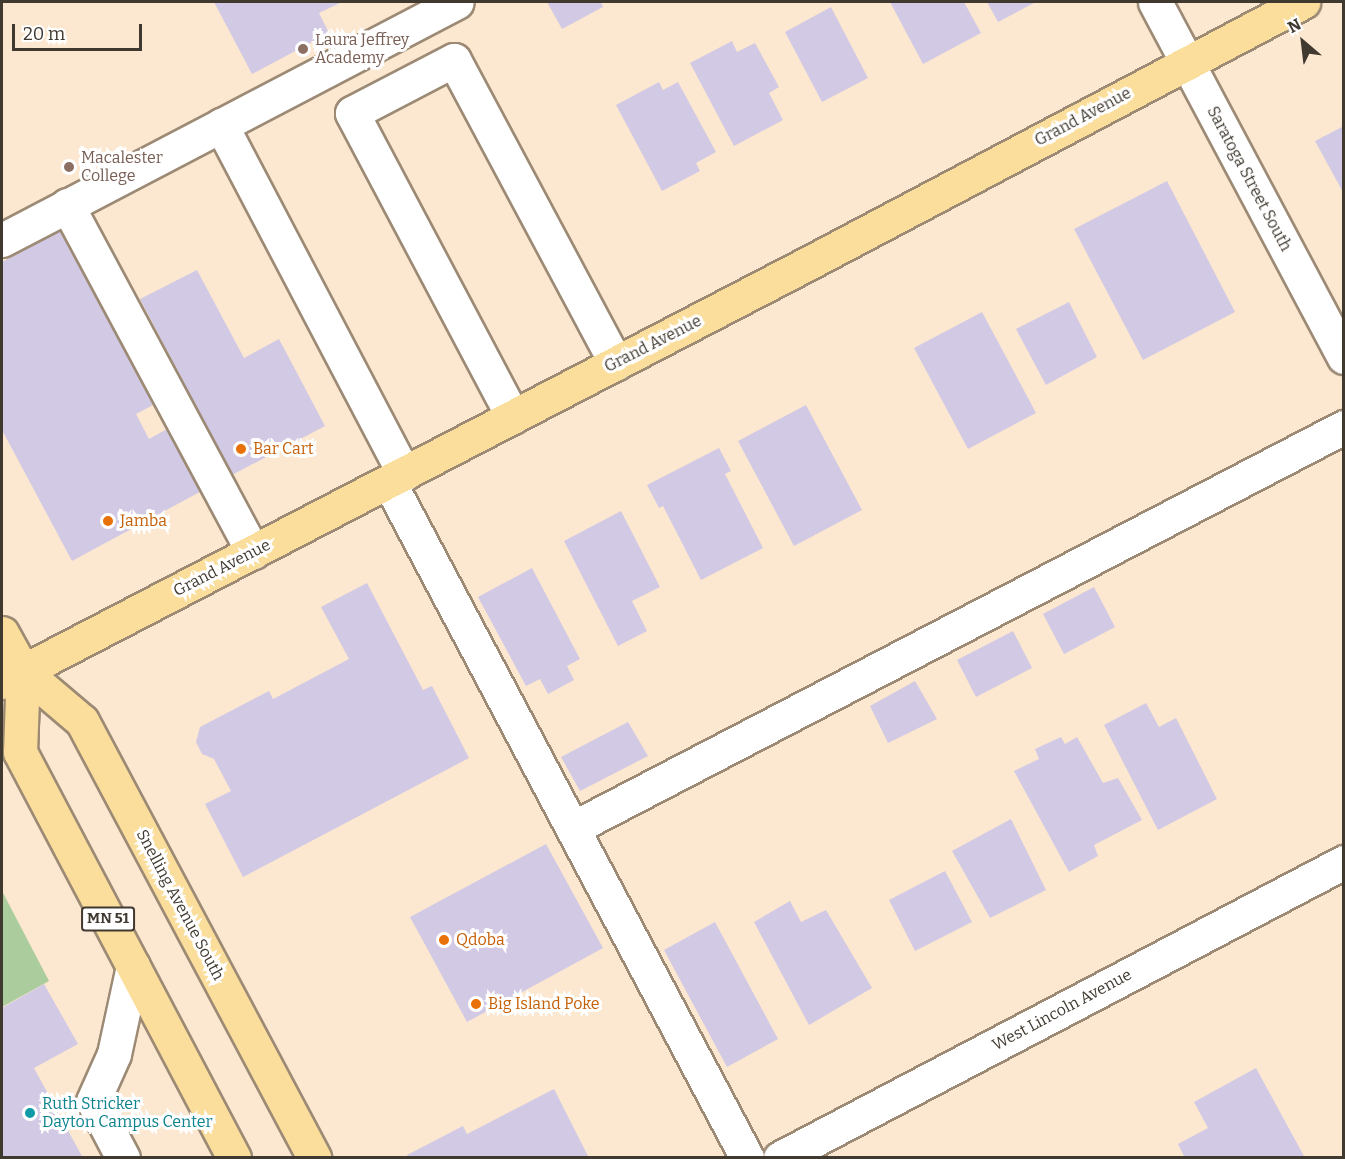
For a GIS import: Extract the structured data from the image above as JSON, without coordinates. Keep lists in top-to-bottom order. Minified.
{"streets":{"main road":["Grand Avenue","Snelling Avenue South","MN 51"],"street":["Saratoga Street South","West Lincoln Avenue"]},"crossings":[["Grand Avenue","Saratoga Street South"],["Grand Avenue","Snelling Avenue South"],["Grand Avenue","MN 51"],["Snelling Avenue South","MN 51"]],"places":["Laura Jeffrey Academy","Macalester College","Bar Cart","Jamba","Qdoba","Big Island Poke","Ruth Stricker Dayton Campus Center"],"scale_bar":"20 m","north":"top left"}
